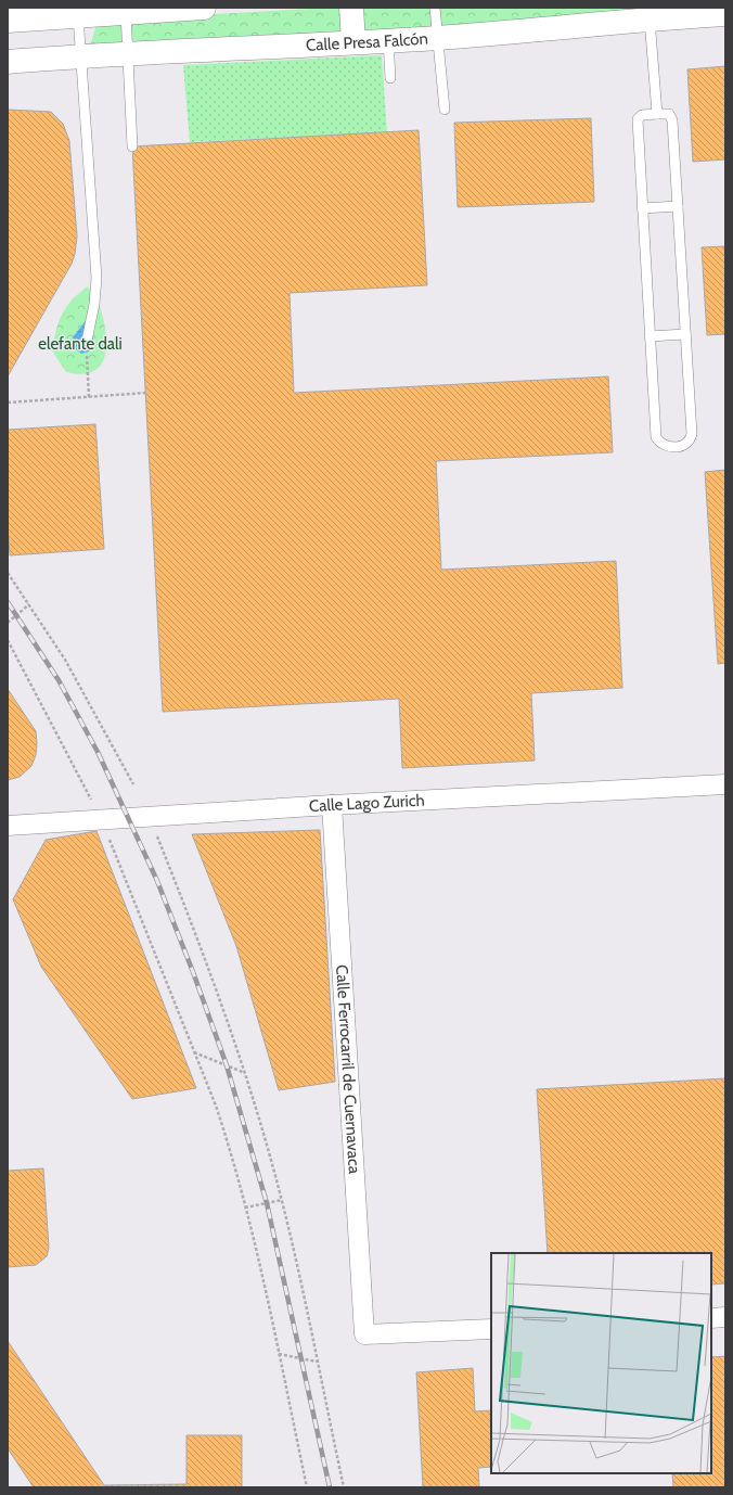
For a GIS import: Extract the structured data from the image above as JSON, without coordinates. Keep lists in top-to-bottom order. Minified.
{"streets":{"street":["Calle Presa Falcón","Calle Lago Zurich","Calle Ferrocarril de Cuernavaca"]},"crossings":[["Calle Lago Zurich","Calle Ferrocarril de Cuernavaca"]],"parks":["elefante dali"]}
